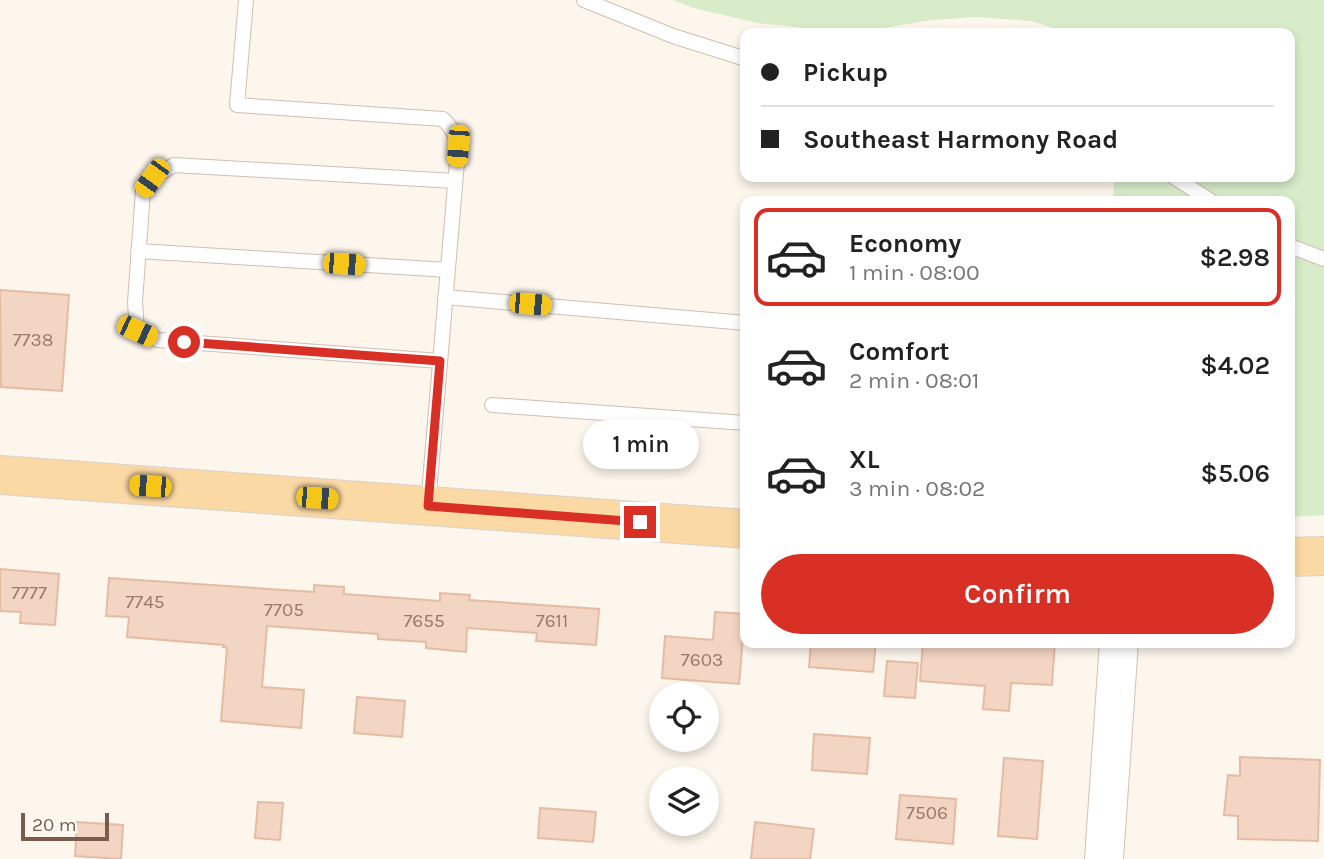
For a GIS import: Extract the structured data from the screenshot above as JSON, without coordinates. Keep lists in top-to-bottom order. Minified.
{"house_numbers":["7738","7777","7745","7705","7655","7611","7603","7506"],"scale_bar":"20 m","page":{"banner":["Pickup","Southeast Harmony Road"],"list":[{"name":"Economy","note":"1 min · 08:00","value":"$2.98"},{"name":"Comfort","note":"2 min · 08:01","value":"$4.02"},{"name":"XL","note":"3 min · 08:02","value":"$5.06"}],"bubble":"1 min","buttons":"Confirm","scale":"20 m"}}
